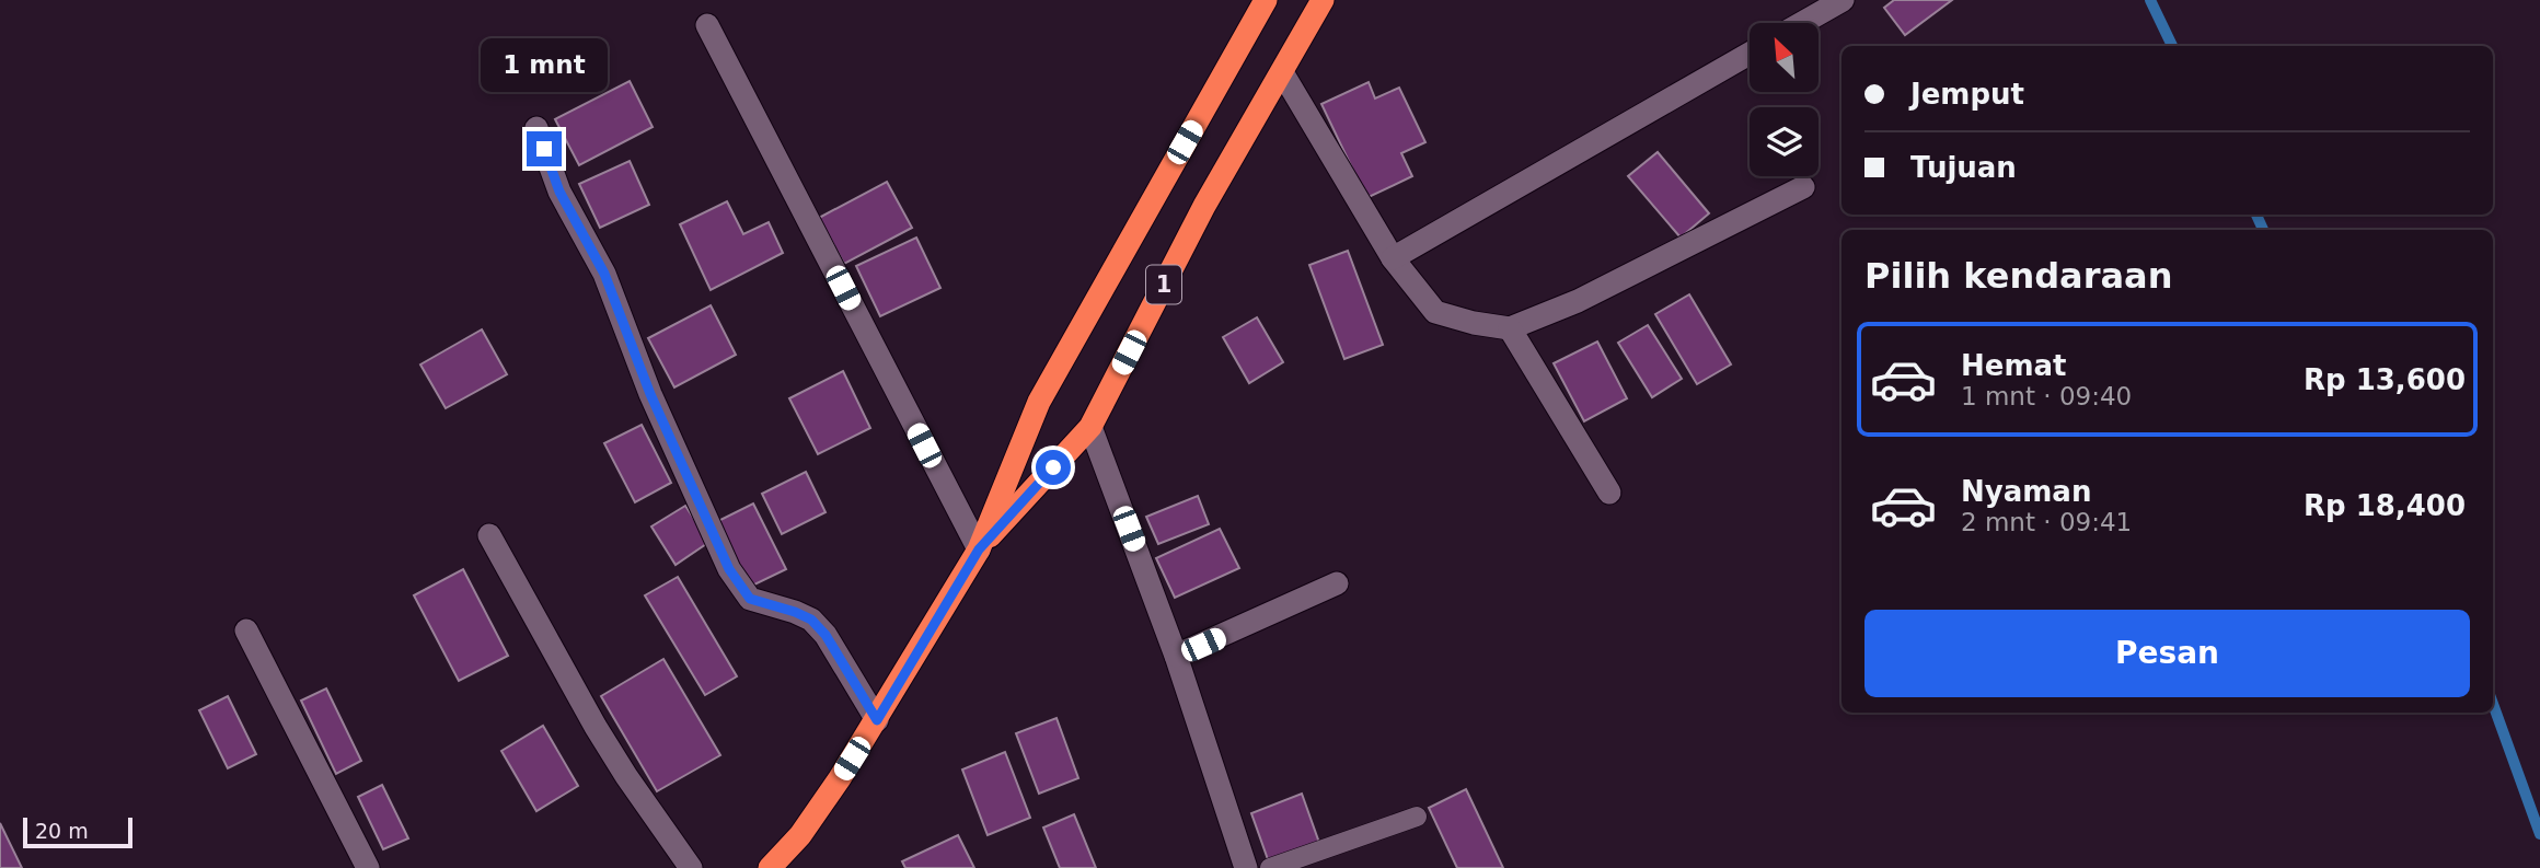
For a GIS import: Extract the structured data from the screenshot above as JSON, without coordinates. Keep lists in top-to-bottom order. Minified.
{"streets":{"highway":["1"]},"scale_bar":"20 m","north":"top left","page":{"bubble":"1 mnt","banner":["Jemput","Tujuan"],"heading":"Pilih kendaraan","list":[{"name":"Hemat","note":"1 mnt · 09:40","value":"Rp 13,600"},{"name":"Nyaman","note":"2 mnt · 09:41","value":"Rp 18,400"}],"buttons":"Pesan","scale":"20 m"}}
